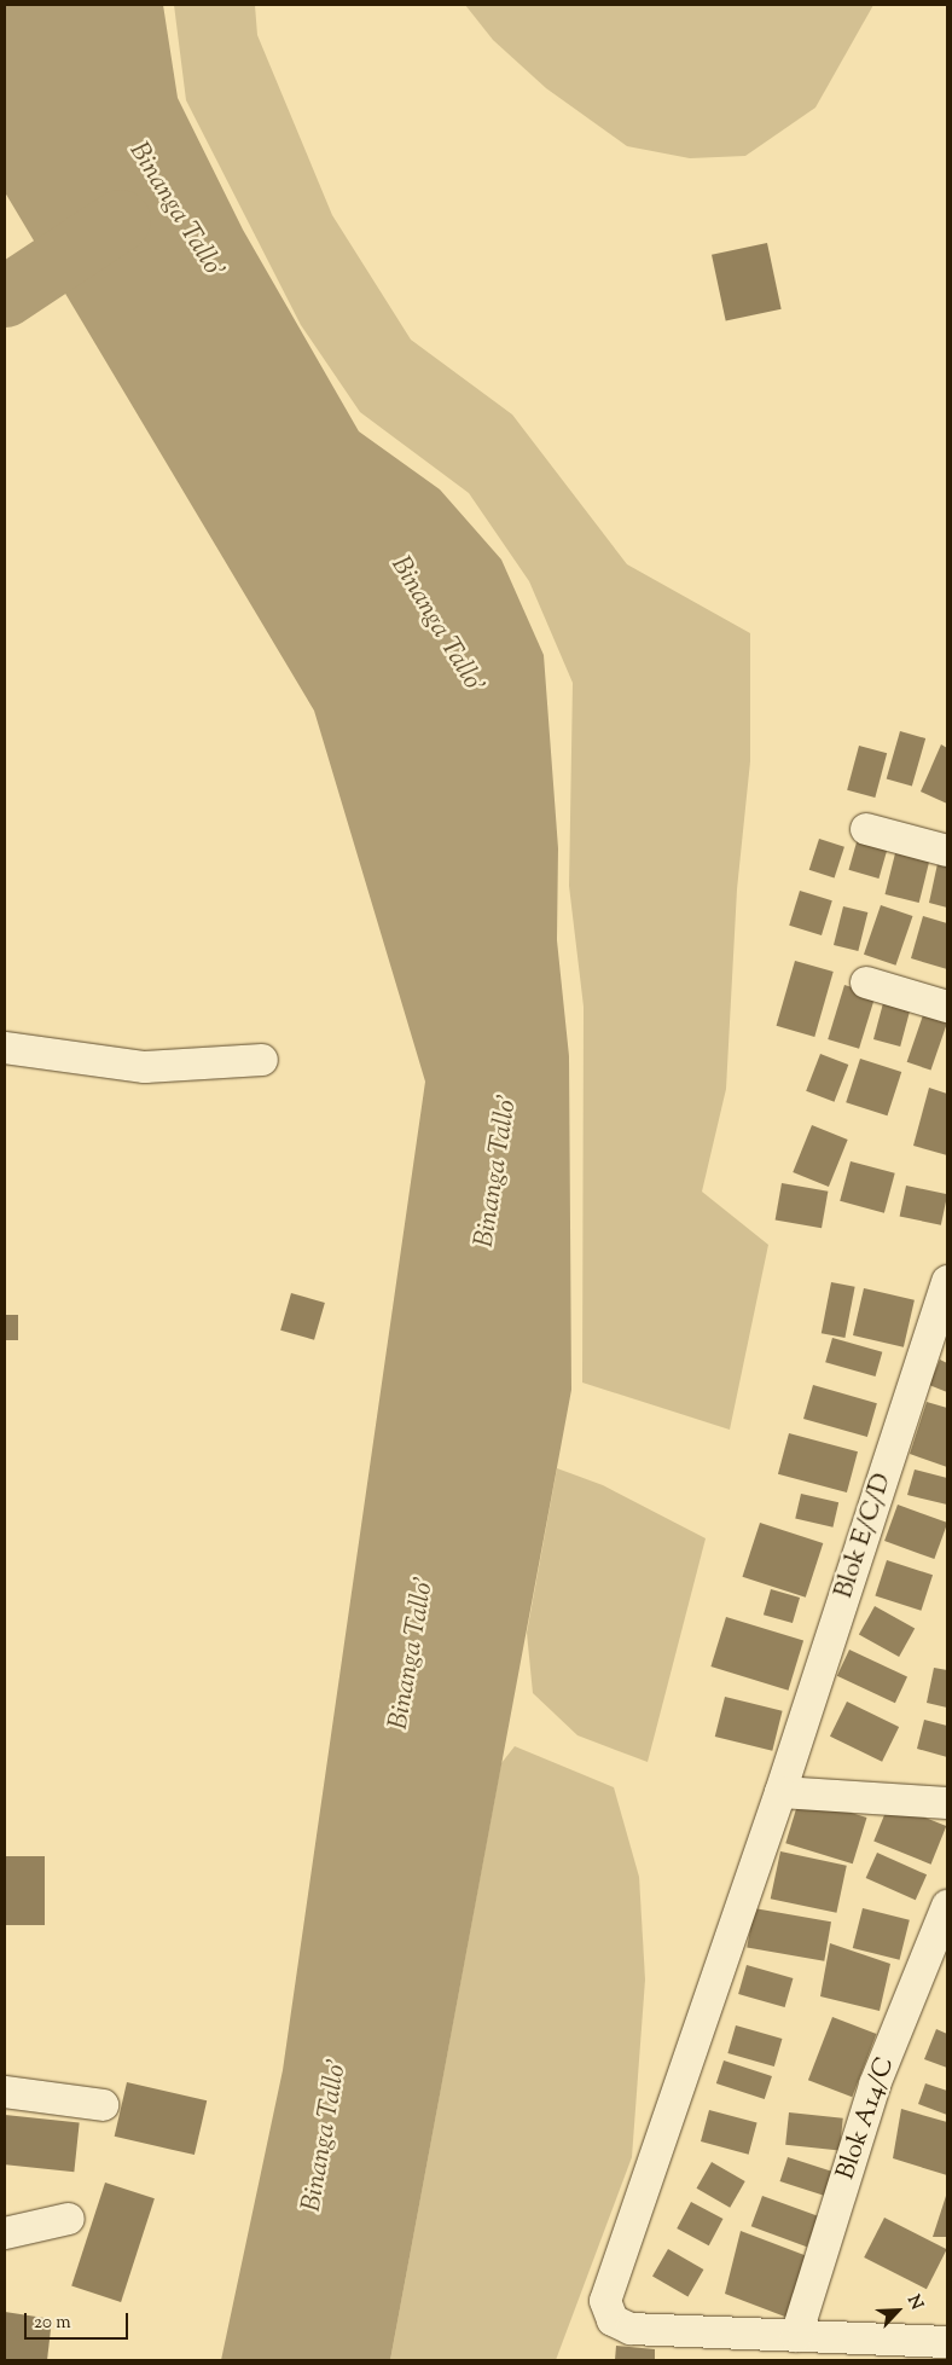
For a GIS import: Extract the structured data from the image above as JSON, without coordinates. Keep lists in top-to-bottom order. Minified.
{"streets":{"street":["Blok E/C/D","Blok A14/C"]},"crossings":[["Blok E/C/D","Blok A14/C"]],"water":["Binanga Tallo'"],"scale_bar":"20 m","north":"top right"}
